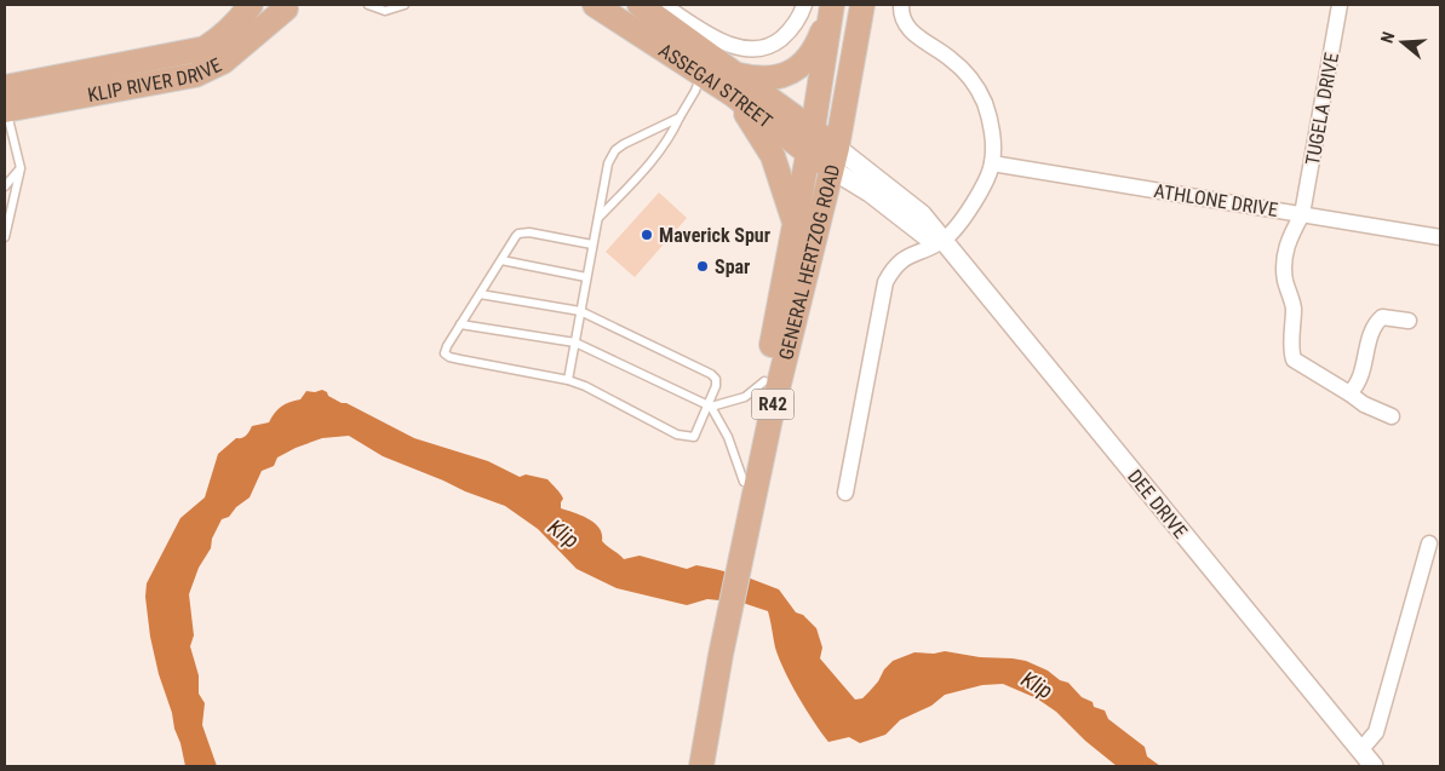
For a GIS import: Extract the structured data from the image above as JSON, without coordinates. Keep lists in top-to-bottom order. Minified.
{"streets":{"main road":["KLIP RIVER DRIVE","ASSEGAI STREET","GENERAL HERTZOG ROAD","R42"],"street":["TUGELA DRIVE","ATHLONE DRIVE","DEE DRIVE"]},"crossings":[["ASSEGAI STREET","GENERAL HERTZOG ROAD"],["ASSEGAI STREET","DEE DRIVE"],["TUGELA DRIVE","ATHLONE DRIVE"],["GENERAL HERTZOG ROAD","DEE DRIVE"]],"water":["Klip"],"places":["Maverick Spur","Spar"],"north":"left"}
